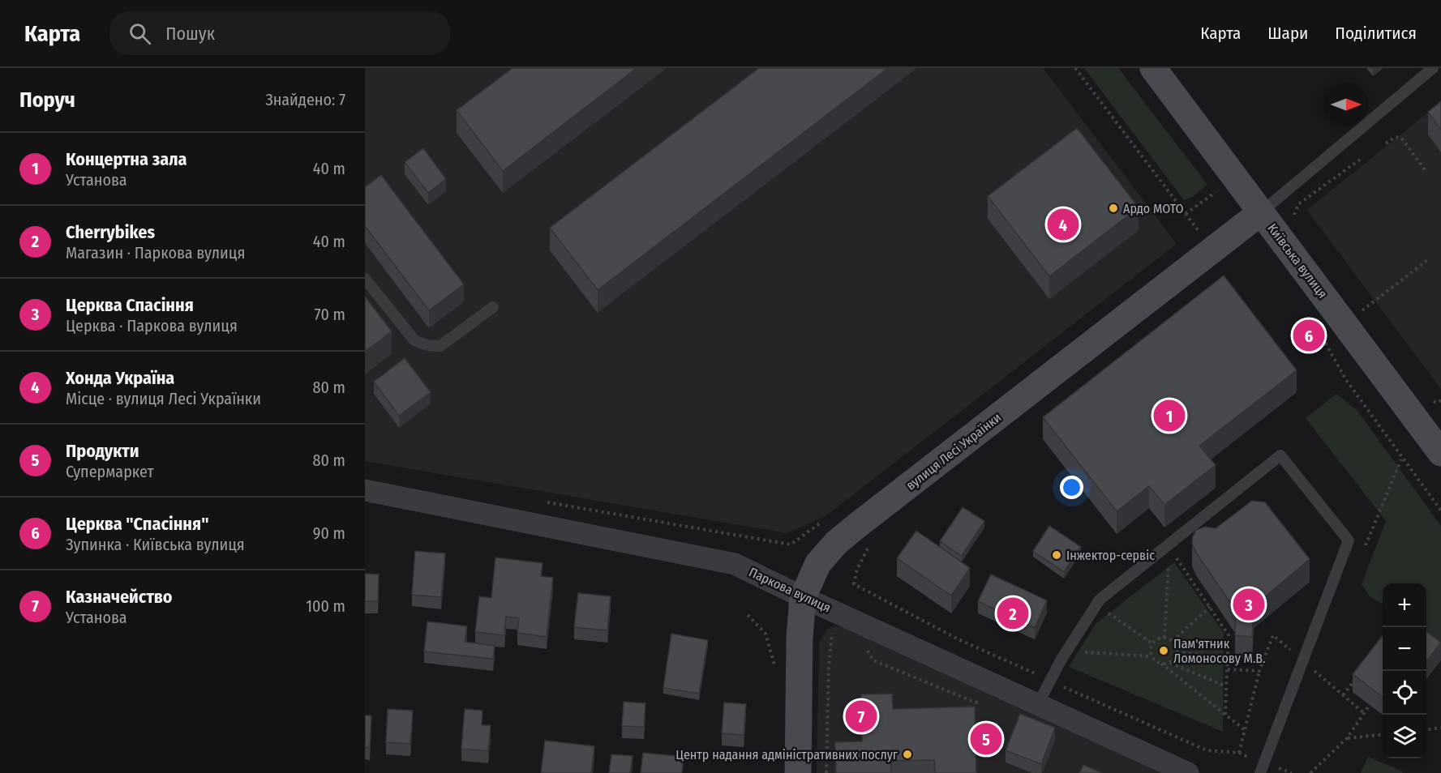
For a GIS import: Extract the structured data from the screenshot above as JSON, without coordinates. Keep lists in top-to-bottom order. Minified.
{"streets":{"street":["Київська вулиця","вулиця Лесі Українки","Паркова вулиця"]},"crossings":[["Київська вулиця","вулиця Лесі Українки"],["вулиця Лесі Українки","Паркова вулиця"]],"places":["Ардо МОТО","Інжектор-сервіс","Пам'ятник Ломоносову М.В.","Центр надання адміністративних послуг"],"north":"right","page":{"header":"Карта","search":"Пошук","nav":["Карта","Шари","Поділитися"],"heading":["Поруч","Знайдено: 7"],"list":[{"mark":"1","name":"Концертна зала","note":"Установа","value":"40 m"},{"mark":"2","name":"Сherrybikes","note":"Магазин · Паркова вулиця","value":"40 m"},{"mark":"3","name":"Церква Спасіння","note":"Церква · Паркова вулиця","value":"70 m"},{"mark":"4","name":"Хонда Україна","note":"Місце · вулиця Лесі Українки","value":"80 m"},{"mark":"5","name":"Продукти","note":"Супермаркет","value":"80 m"},{"mark":"6","name":"Церква \"Спасіння\"","note":"Зупинка · Київська вулиця","value":"90 m"},{"mark":"7","name":"Казначейство","note":"Установа","value":"100 m"}],"pins":["4","6","1","3","2","7","5"],"map_buttons":["+","−"]}}
